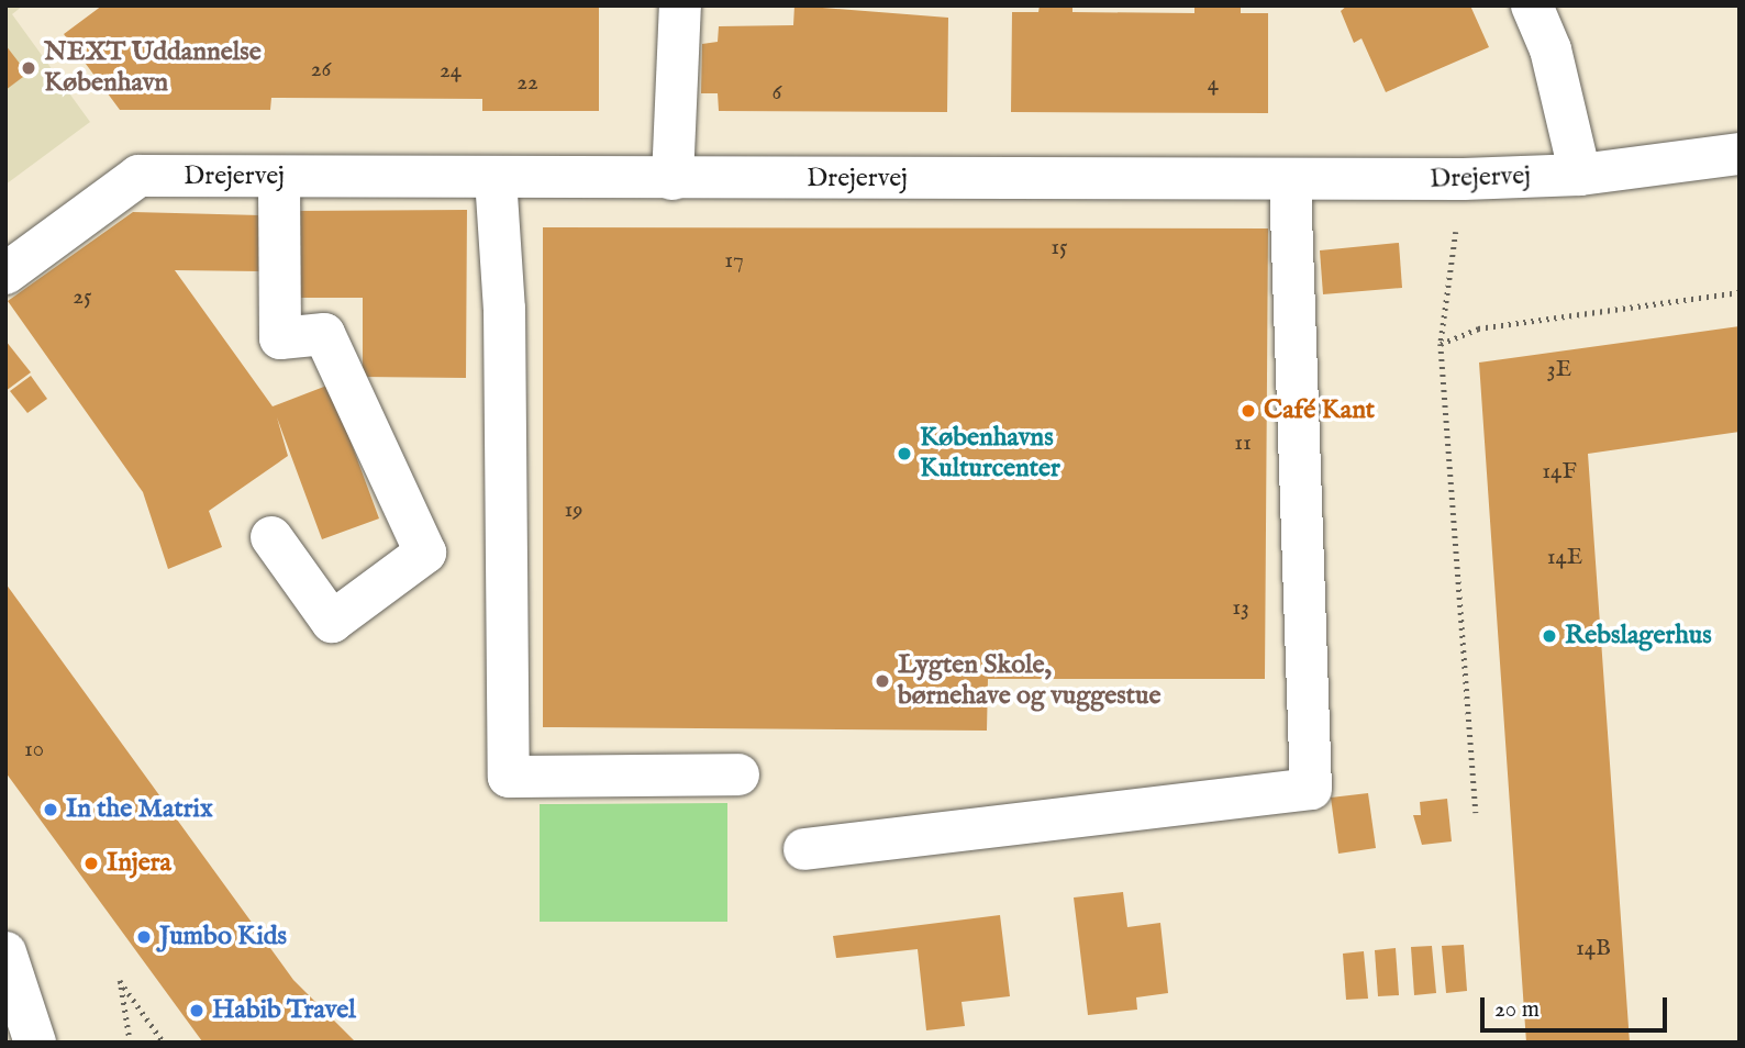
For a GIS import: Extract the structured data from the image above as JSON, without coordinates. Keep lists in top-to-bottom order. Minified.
{"streets":{"street":["Drejervej"]},"places":["NEXT Uddannelse København","Café Kant","Københavns Kulturcenter","Rebslagerhus","Lygten Skole, børnehave og vuggestue","In the Matrix","Injera","Jumbo Kids","Habib Travel"],"house_numbers":["26","24","22","4","6","15","17","25","3E","11","14F","19","14E","13","10","14B"],"scale_bar":"20 m"}
